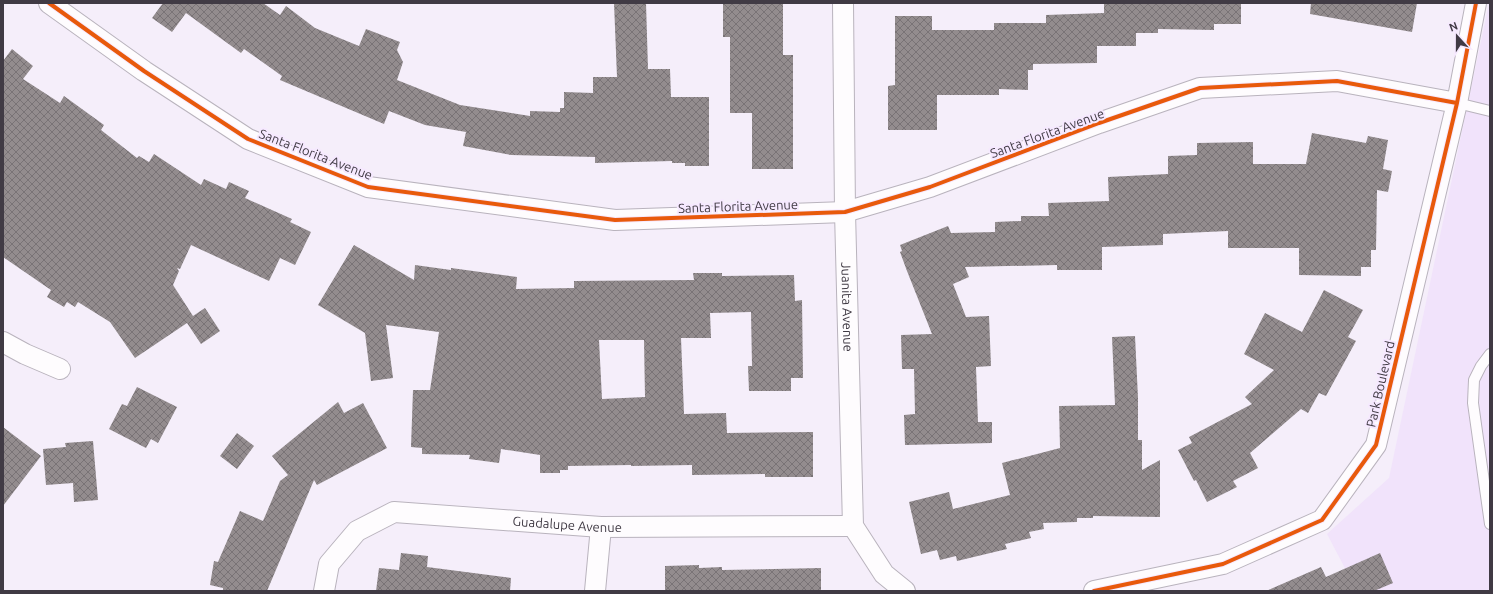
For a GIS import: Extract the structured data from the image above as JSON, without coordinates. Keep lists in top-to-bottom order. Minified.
{"streets":{"street":["Santa Florita Avenue","Juanita Avenue","Park Boulevard","Guadalupe Avenue"]},"crossings":[["Santa Florita Avenue","Juanita Avenue"],["Santa Florita Avenue","Park Boulevard"],["Juanita Avenue","Guadalupe Avenue"]],"north":"top"}
